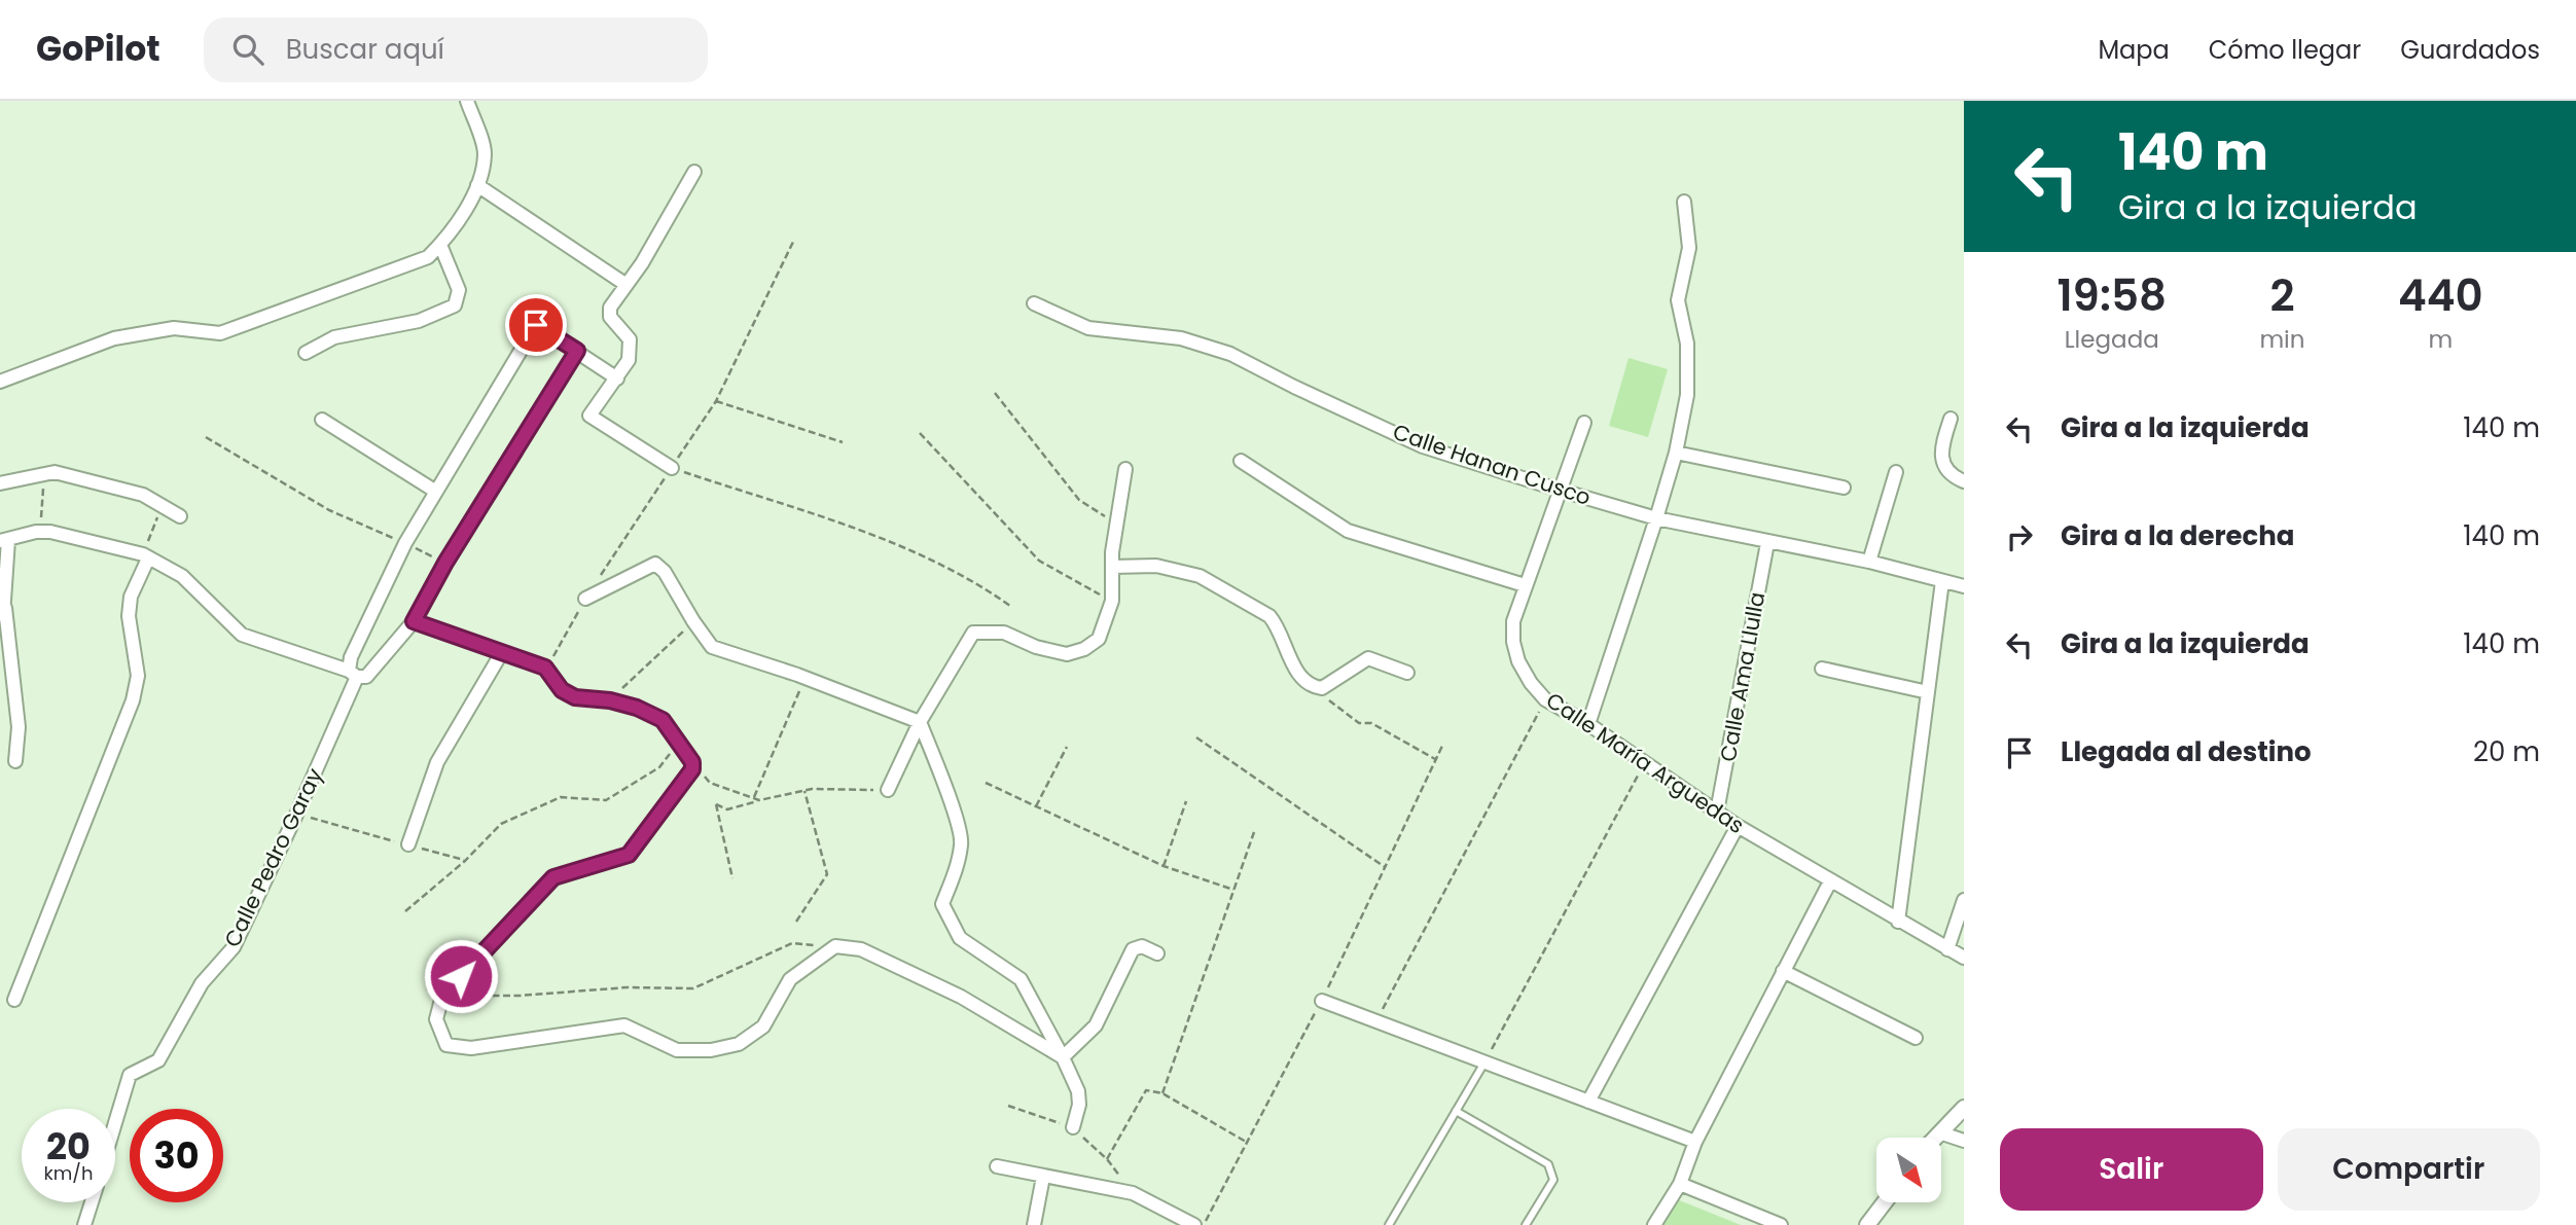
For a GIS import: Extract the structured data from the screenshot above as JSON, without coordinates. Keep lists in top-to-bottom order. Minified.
{"streets":{"street":["Calle Hanan Cusco","Calle Ama Llulla","Calle María Arguedas","Calle Pedro Garay"]},"crossings":[["Calle Hanan Cusco","Calle Ama Llulla"],["Calle Hanan Cusco","Calle María Arguedas"],["Calle Ama Llulla","Calle María Arguedas"]],"north":"bottom right","page":{"header":"GoPilot","search":"Buscar aquí","nav":["Mapa","Cómo llegar","Guardados"],"turn":["140 m","Gira a la izquierda"],"eta":["19:58","Llegada","2","min","440","m"],"list":[{"name":"Gira a la izquierda","value":"140 m"},{"name":"Gira a la derecha","value":"140 m"},{"name":"Gira a la izquierda","value":"140 m"},{"name":"Llegada al destino","value":"20 m"}],"speed":"20 km/h","limit":"30","buttons":["Salir","Compartir"]}}
